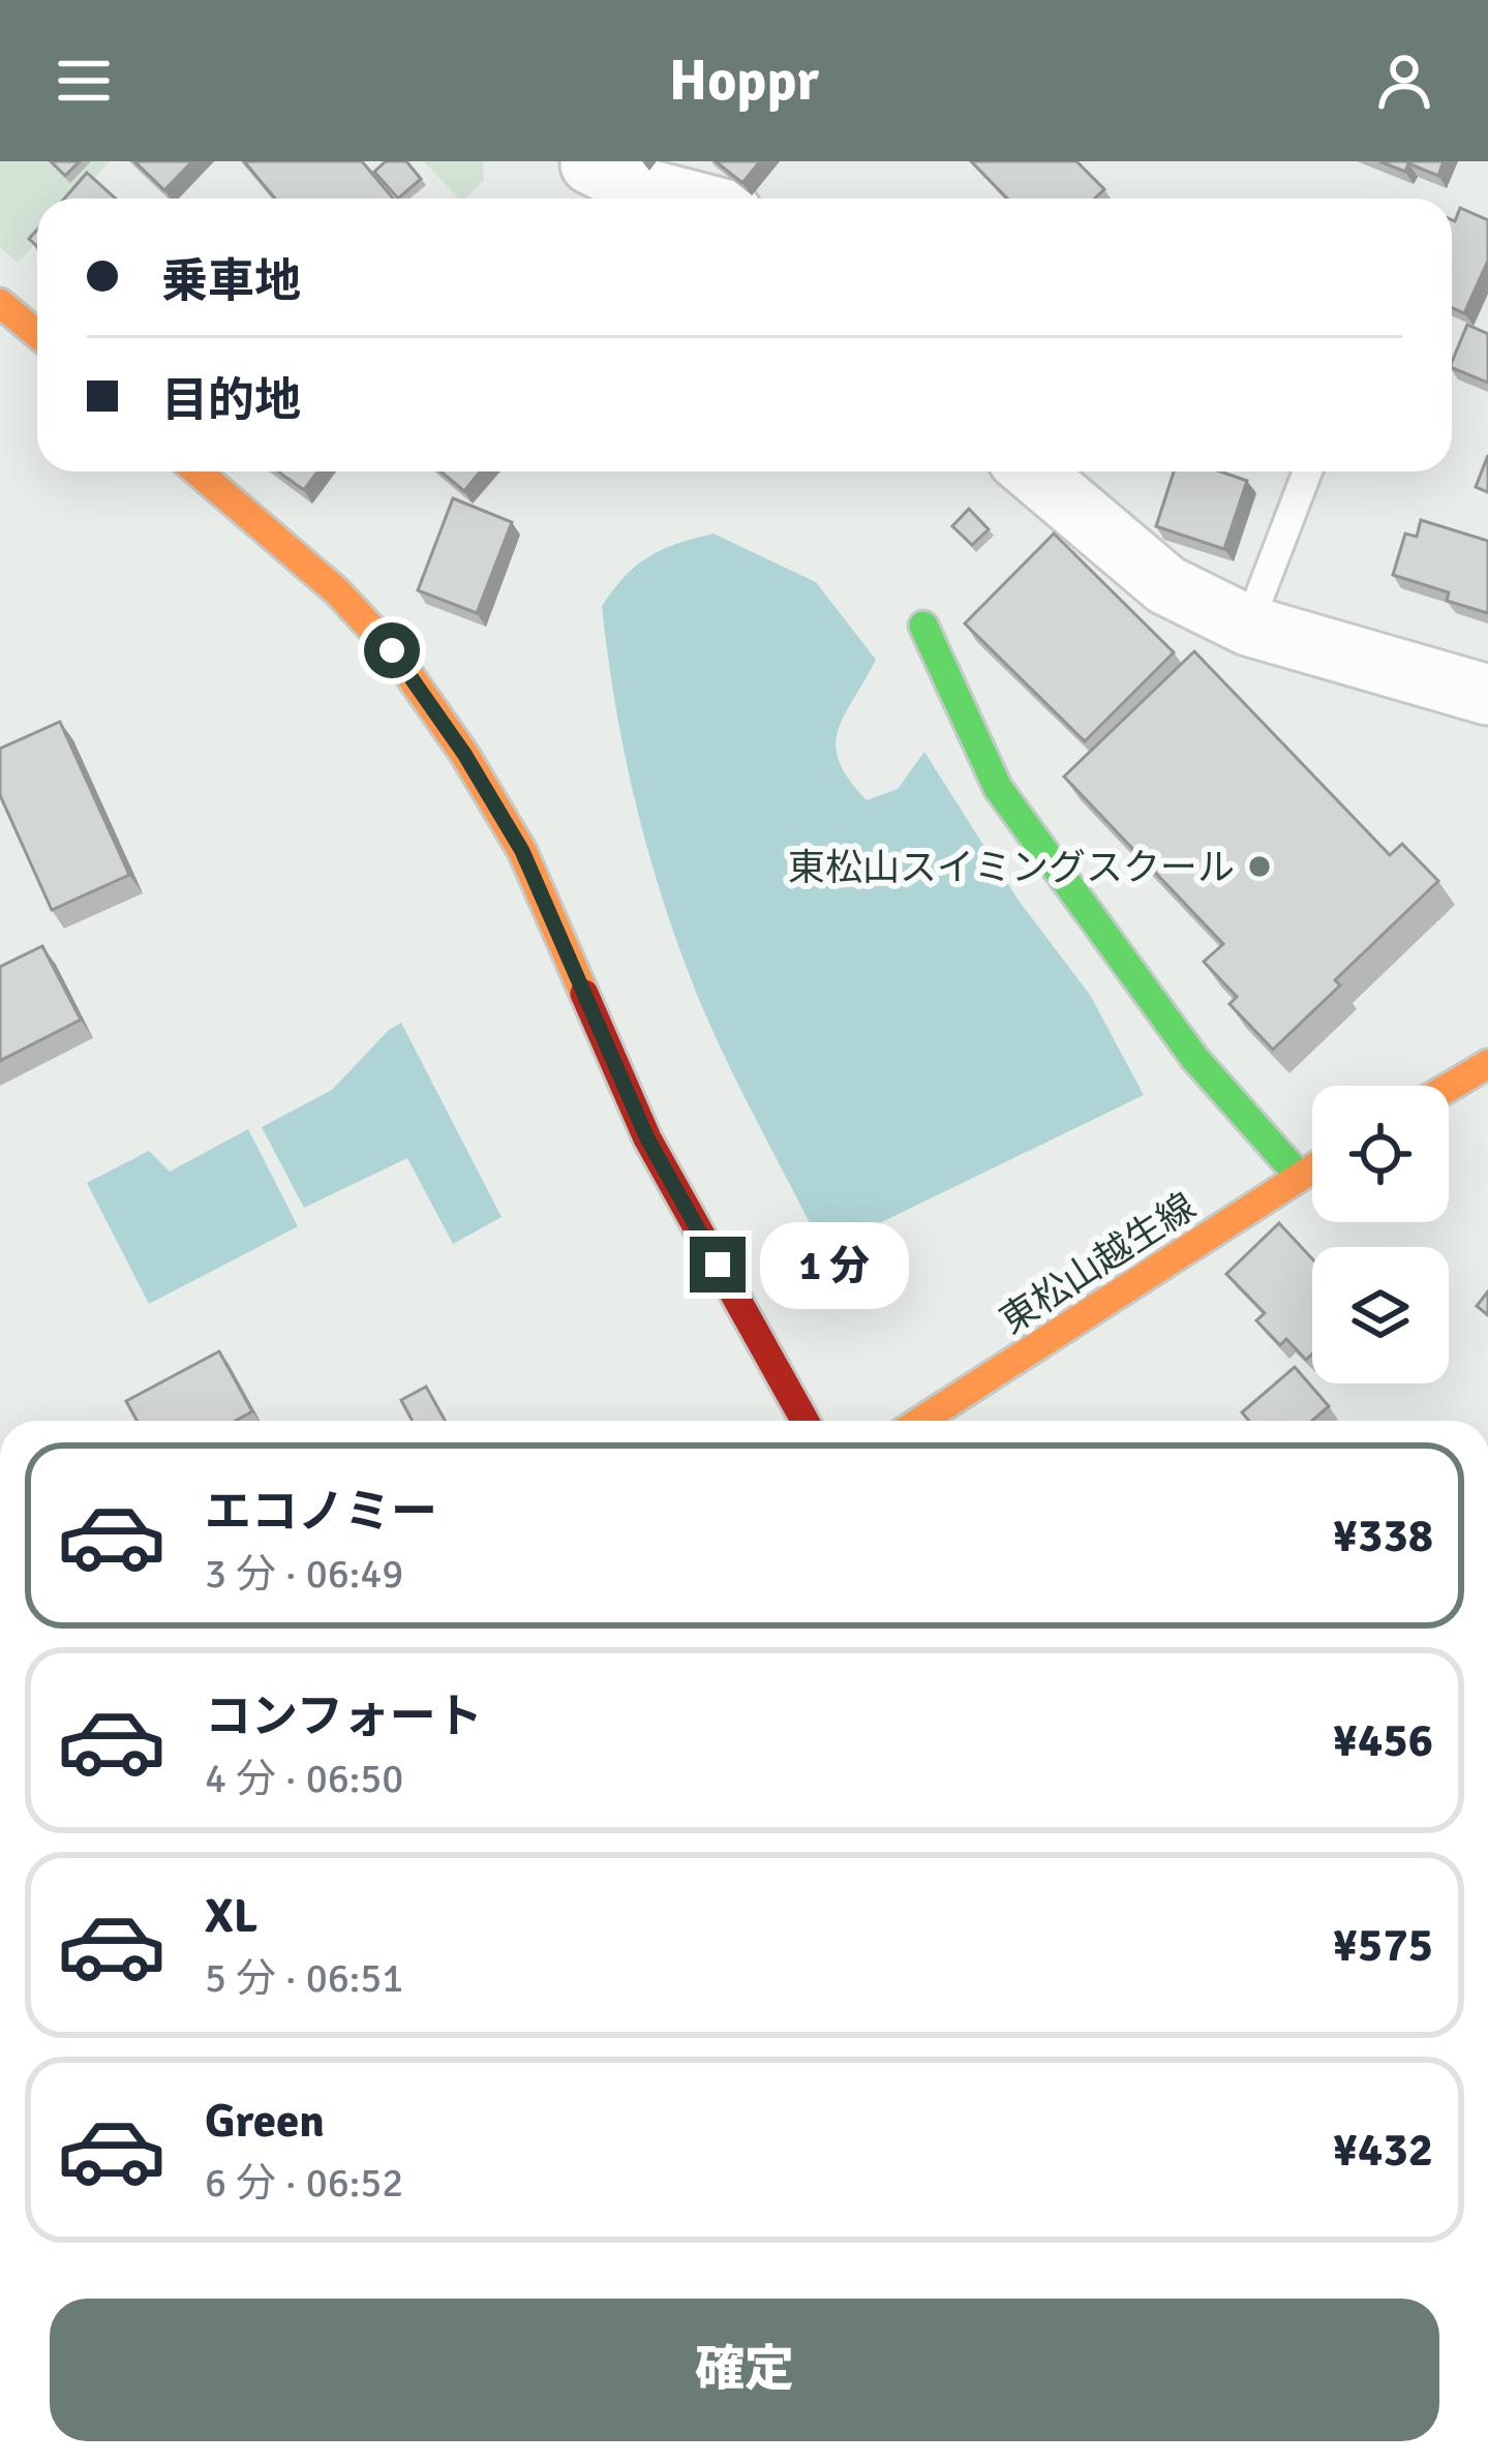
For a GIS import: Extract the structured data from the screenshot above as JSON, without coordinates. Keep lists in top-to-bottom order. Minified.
{"streets":{"main road":["東松山越生線"]},"places":["東松山スイミングスクール"],"page":{"header":"Hoppr","banner":["乗車地","目的地"],"bubble":"1 分","list":[{"name":"エコノミー","note":"3 分 · 06:49","value":"¥338"},{"name":"コンフォート","note":"4 分 · 06:50","value":"¥456"},{"name":"XL","note":"5 分 · 06:51","value":"¥575"},{"name":"Green","note":"6 分 · 06:52","value":"¥432"}],"buttons":"確定"}}
